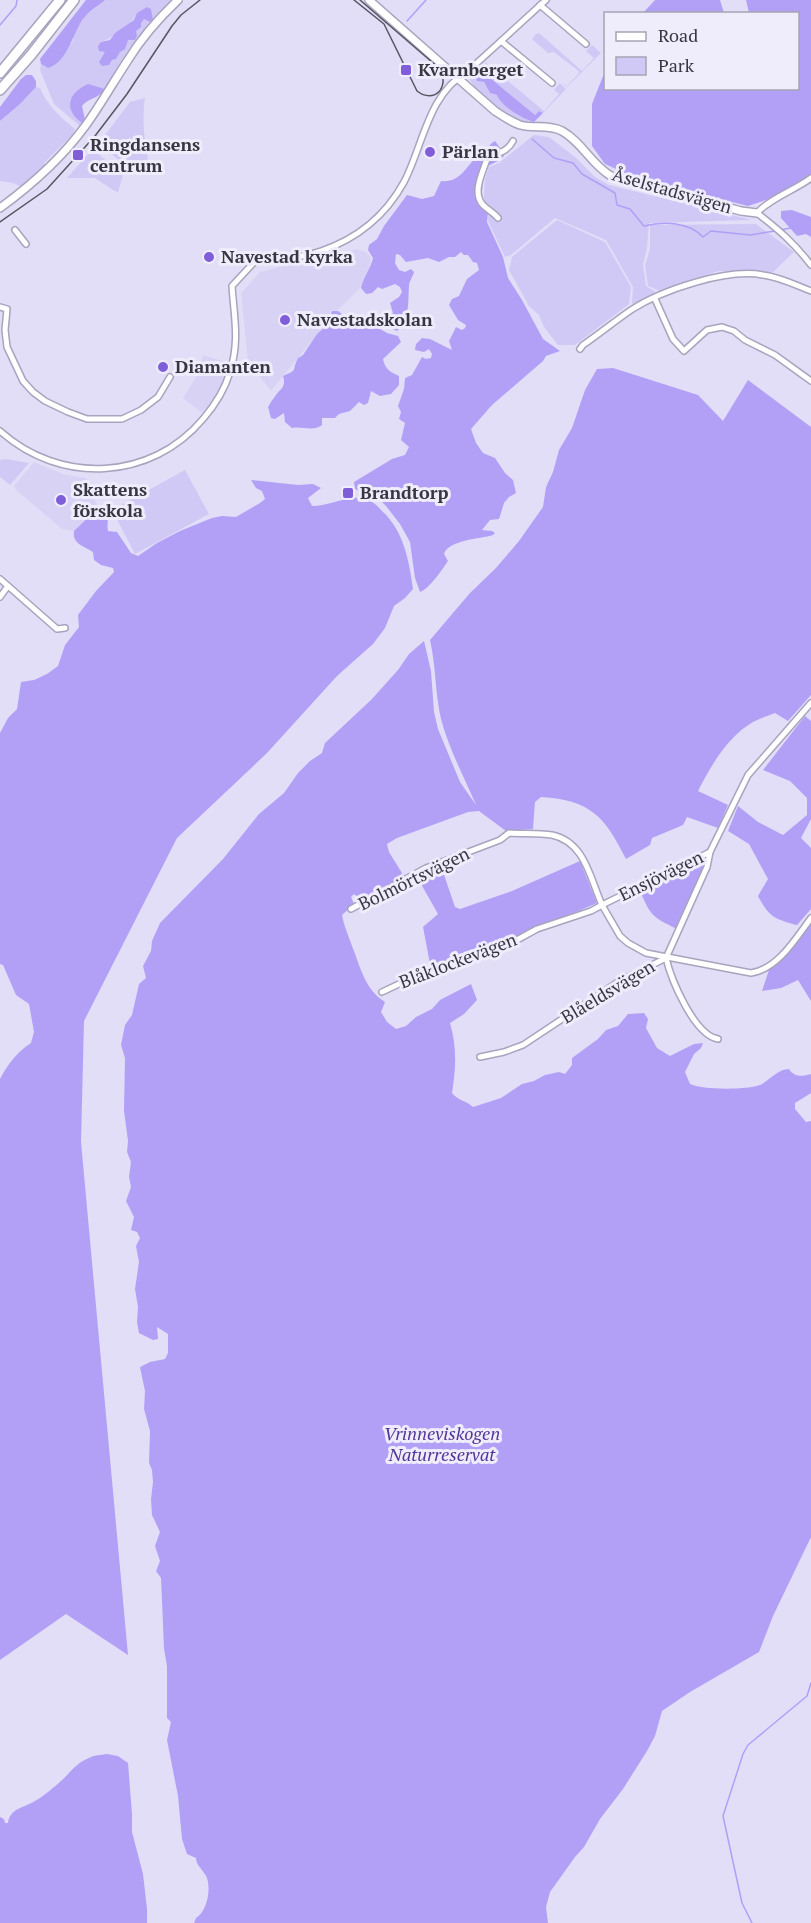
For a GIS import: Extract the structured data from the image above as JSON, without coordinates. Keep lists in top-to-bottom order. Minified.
{"streets":{"street":["Åselstadsvägen","Ensjövägen","Bolmörtsvägen","Blåklockevägen","Blåeldsvägen"]},"crossings":[["Ensjövägen","Bolmörtsvägen"],["Ensjövägen","Blåklockevägen"],["Ensjövägen","Blåeldsvägen"]],"parks":["Vrinneviskogen Naturreservat"],"places":{"transit":["Kvarnberget","Ringdansens centrum","Brandtorp"],"other":["Pärlan","Navestad kyrka","Navestadskolan","Diamanten","Skattens förskola"]},"legend":["Road","Park"]}
